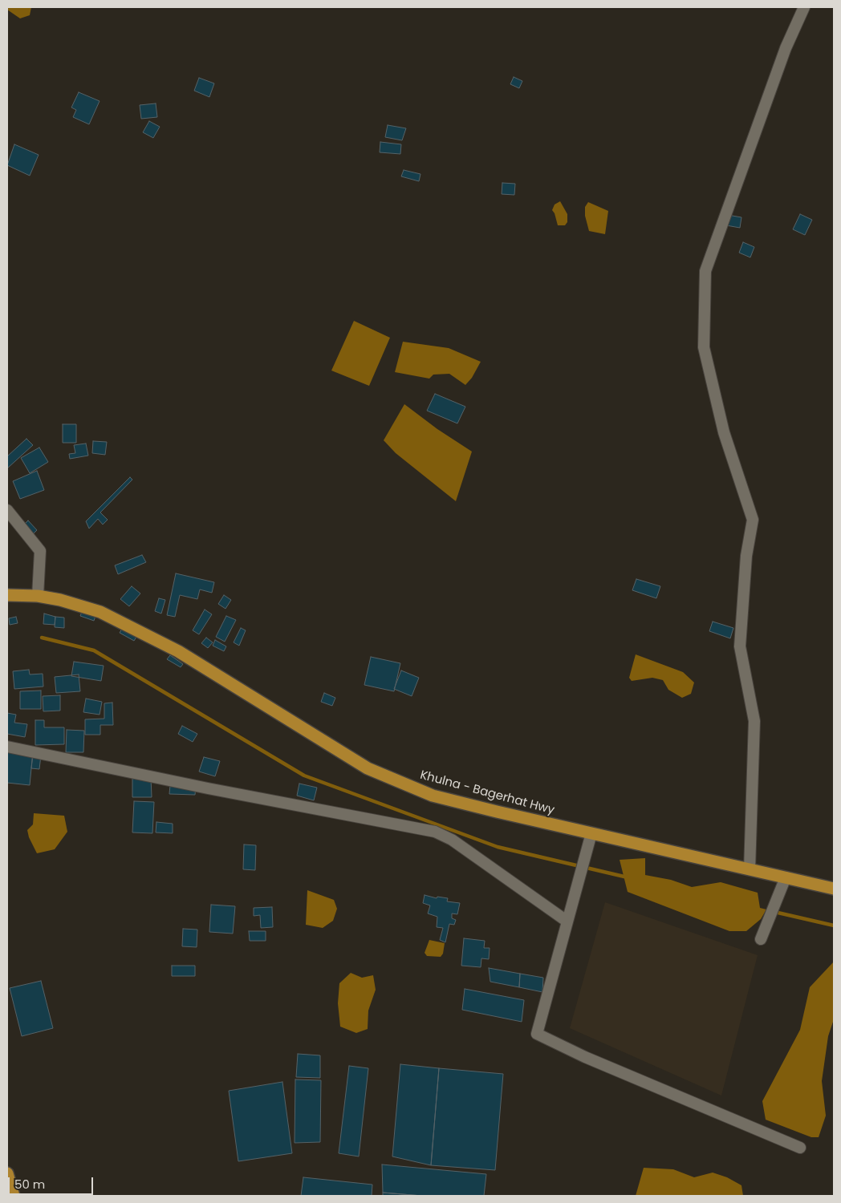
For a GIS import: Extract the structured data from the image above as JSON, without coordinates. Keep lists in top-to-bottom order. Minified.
{"streets":{"highway":["Khulna - Bagerhat Hwy"]},"scale_bar":"50 m"}
